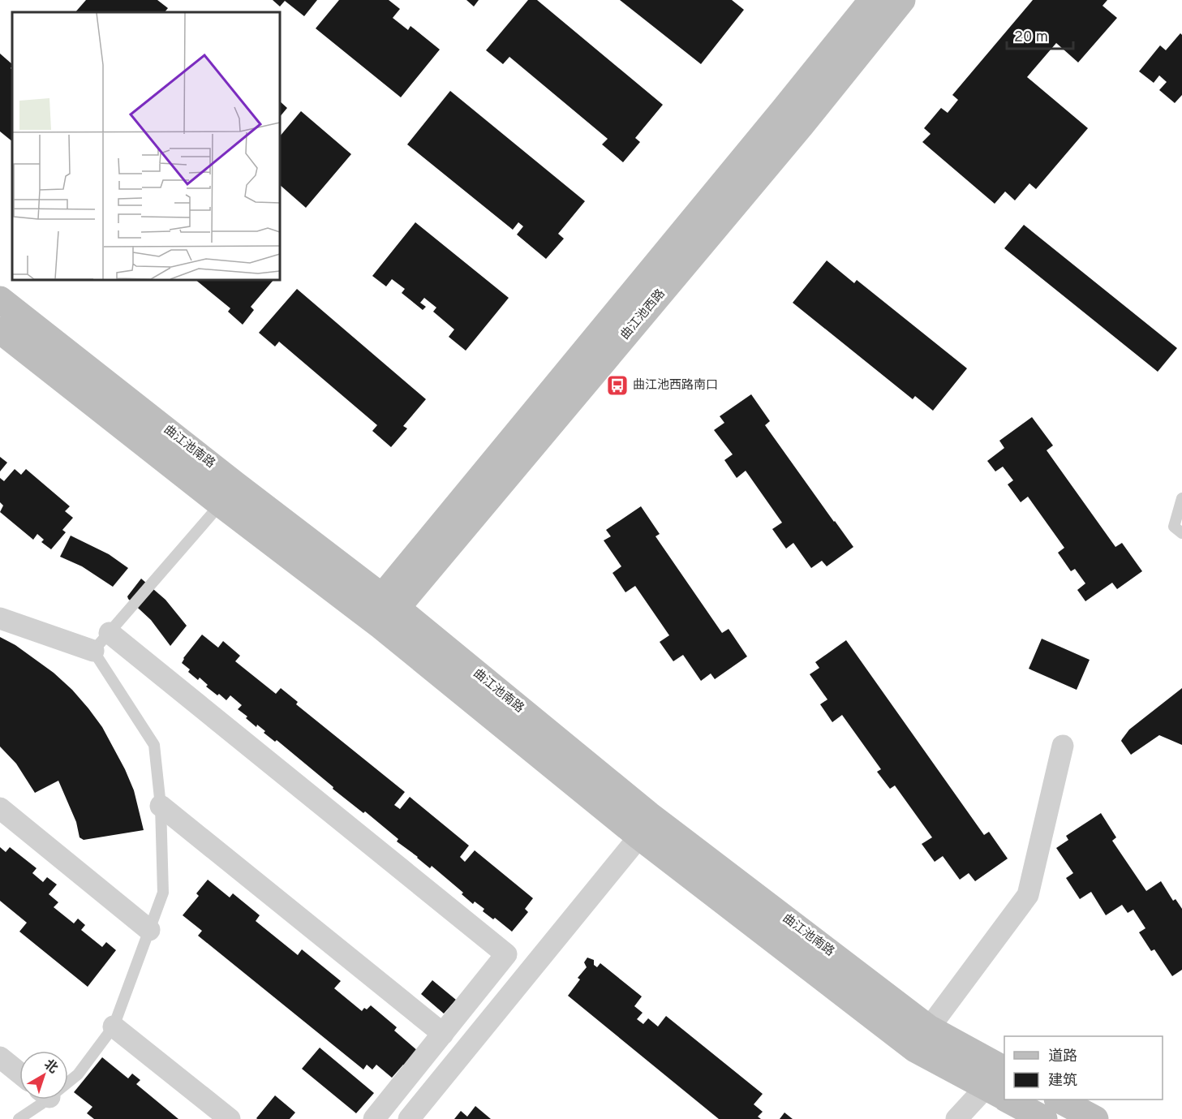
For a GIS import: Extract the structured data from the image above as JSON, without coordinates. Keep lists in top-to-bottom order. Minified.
{"streets":{"main road":["曲江池西路","曲江池南路"]},"crossings":[["曲江池西路","曲江池南路"]],"places":{"bus stop":["曲江池西路南口"]},"legend":["道路","建筑"],"scale_bar":"20 m","north":"top right"}
